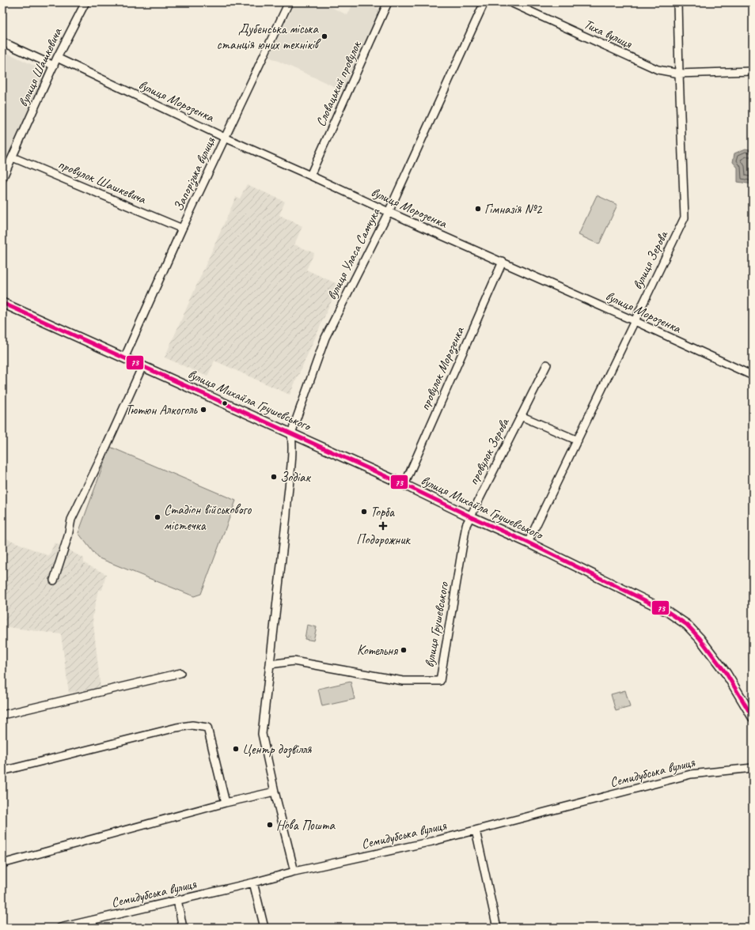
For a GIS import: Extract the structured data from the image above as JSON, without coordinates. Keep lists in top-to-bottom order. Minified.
{"streets":{"main road":["вулиця Михайла Грушевського"],"street":["Тиха вулиця","вулиця Шашкевича","Словацький провулок","вулиця Морозенка","Запорізька вулиця","провулок Шашкевича","вулиця Уласа Самчука","вулиця Зерова","провулок Морозенка","провулок Зерова","вулиця Грушевського","Семидубська вулиця"]},"crossings":[["Тиха вулиця","вулиця Зерова"],["вулиця Шашкевича","вулиця Морозенка"],["вулиця Шашкевича","провулок Шашкевича"],["Словацький провулок","вулиця Морозенка"],["вулиця Морозенка","Запорізька вулиця"],["вулиця Морозенка","вулиця Уласа Самчука"],["вулиця Морозенка","вулиця Зерова"],["вулиця Морозенка","провулок Морозенка"],["Запорізька вулиця","провулок Шашкевича"],["Запорізька вулиця","вулиця Михайла Грушевського"],["вулиця Уласа Самчука","вулиця Михайла Грушевського"],["вулиця Зерова","вулиця Михайла Грушевського"],["вулиця Зерова","провулок Зерова"],["провулок Морозенка","вулиця Михайла Грушевського"],["вулиця Михайла Грушевського","провулок Зерова"],["вулиця Михайла Грушевського","вулиця Грушевського"],["провулок Зерова","вулиця Грушевського"]],"places":{"other":["Дубенська міська станція юних техніків","Гімназія №2","Тютюн Алкоголь","Зодіак","Торба","Стадіон військового містечка","Котельня","Центр дозвілля","Нова Пошта"],"health":["Подорожник"]},"lines":["transit line 73"]}
